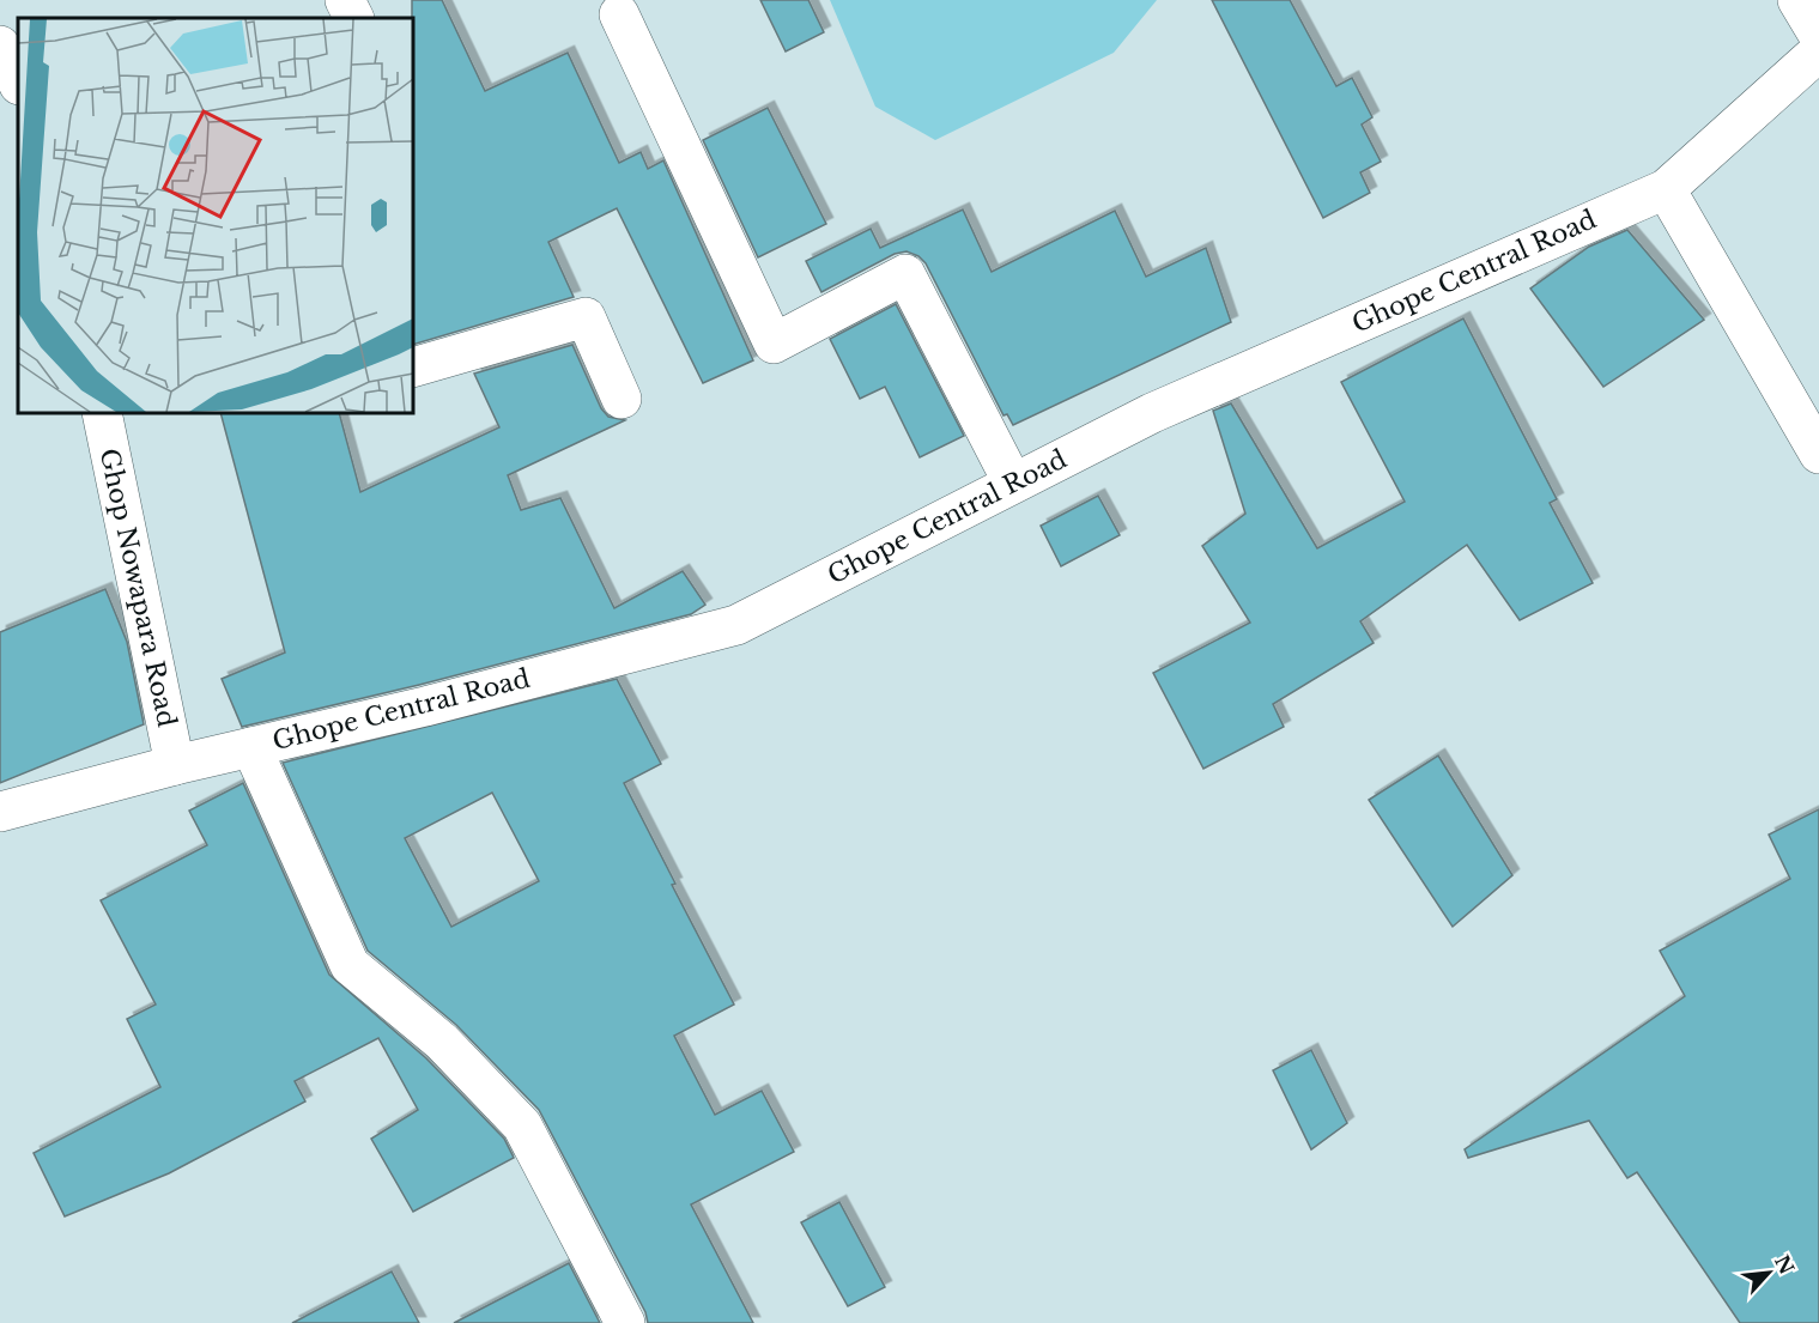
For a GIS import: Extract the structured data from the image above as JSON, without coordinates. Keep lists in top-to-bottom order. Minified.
{"streets":{"street":["Ghope Central Road","Ghop Nowapara Road"]},"crossings":[["Ghope Central Road","Ghop Nowapara Road"]],"north":"top right"}
